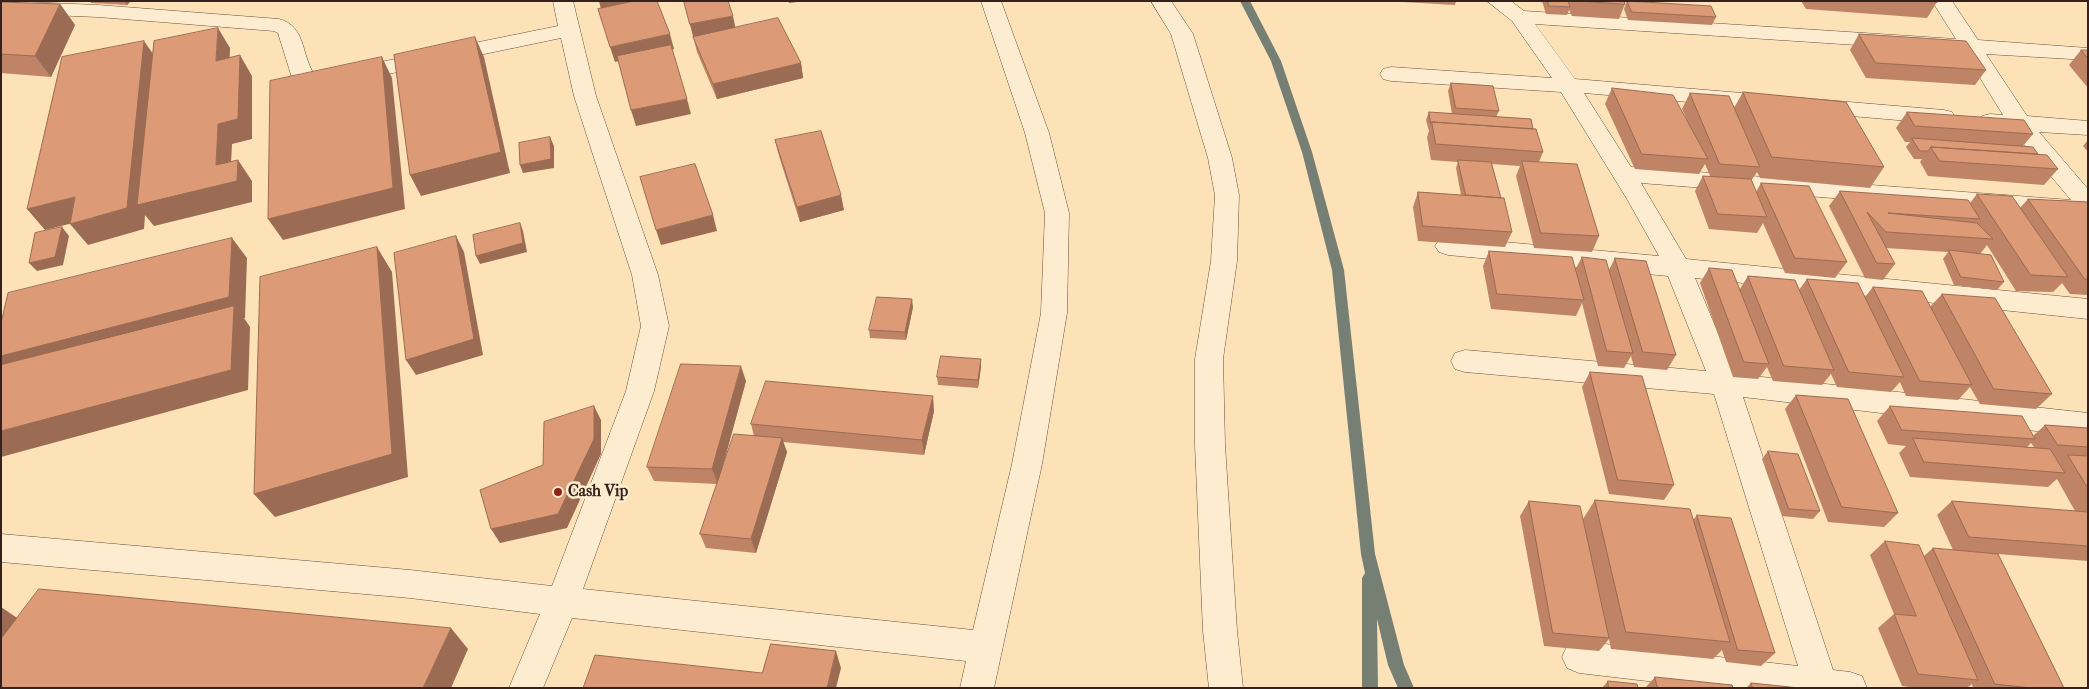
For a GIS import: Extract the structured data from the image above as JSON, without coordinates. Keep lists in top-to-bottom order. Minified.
{"places":["Cash Vip"]}
